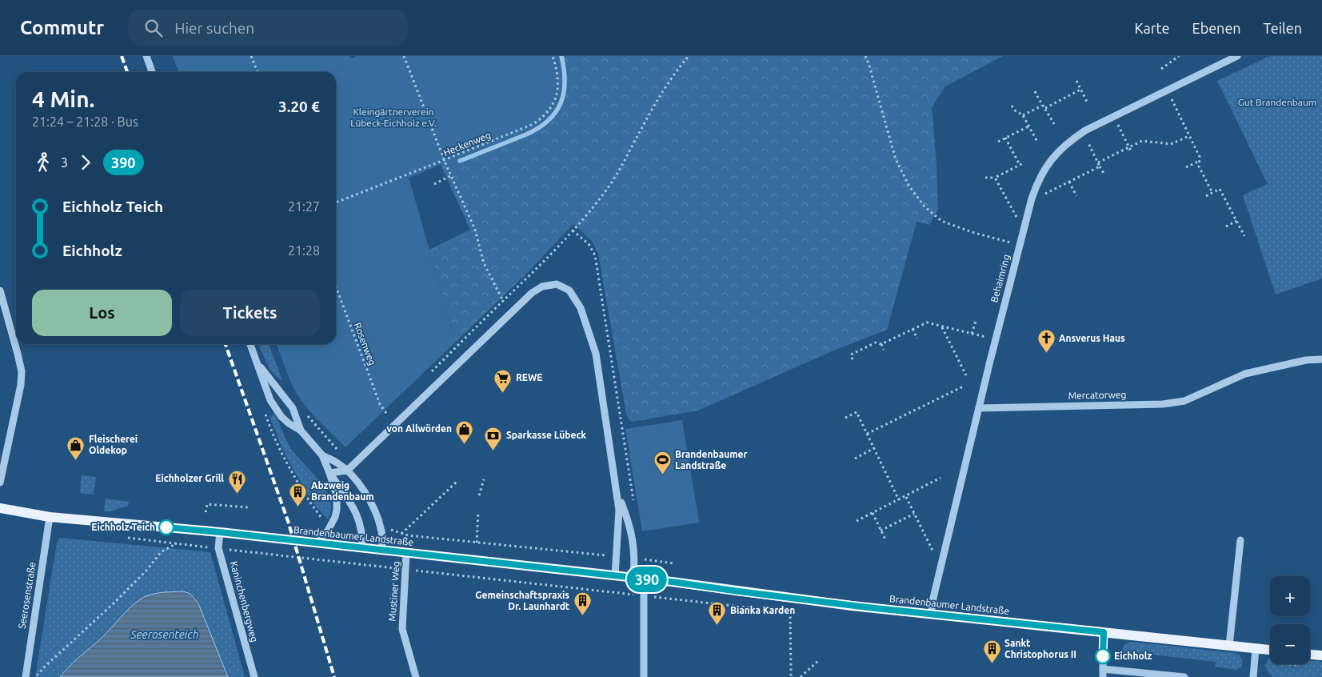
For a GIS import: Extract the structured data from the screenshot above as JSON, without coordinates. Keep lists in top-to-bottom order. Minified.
{"streets":{"main road":["Brandenbaumer Landstraße"],"street":["Behaimring","Mercatorweg","Mustiner Weg","Seerosenstraße","Kaninchenbergweg"],"path":["Heckenweg","Rosenweg"]},"crossings":[["Behaimring","Mercatorweg"],["Behaimring","Brandenbaumer Landstraße"],["Brandenbaumer Landstraße","Mustiner Weg"],["Brandenbaumer Landstraße","Seerosenstraße"],["Brandenbaumer Landstraße","Kaninchenbergweg"]],"water":["Seerosenteich"],"parks":["Gut Brandenbaum","Kleingärtnerverein Lübeck-Eichholz e.V."],"places":{"church":["Ansverus Haus"],"supermarket":["REWE"],"shop":["von Allwörden","Fleischerei Oldekop"],"bank":["Sparkasse Lübeck"],"sports":["Brandenbaumer Landstraße"],"restaurant":["Eichholzer Grill"],"building":["Abzweig Brandenbaum","Gemeinschaftspraxis Dr. Launhardt","Bianka Karden","Sankt Christophorus II"],"other":["Eichholz Teich","Eichholz"]},"lines":["bus line 390"],"page":{"header":"Commutr","search":"Hier suchen","nav":["Karte","Ebenen","Teilen"],"on_map":"390","heading":["4 Min.","21:24 – 21:28 · Bus","3.20 €"],"legs":["3","390"],"list":[{"name":"Eichholz Teich","value":"21:27"},{"name":"Eichholz","value":"21:28"}],"buttons":["Los","Tickets"],"map_buttons":["+","−"]}}
